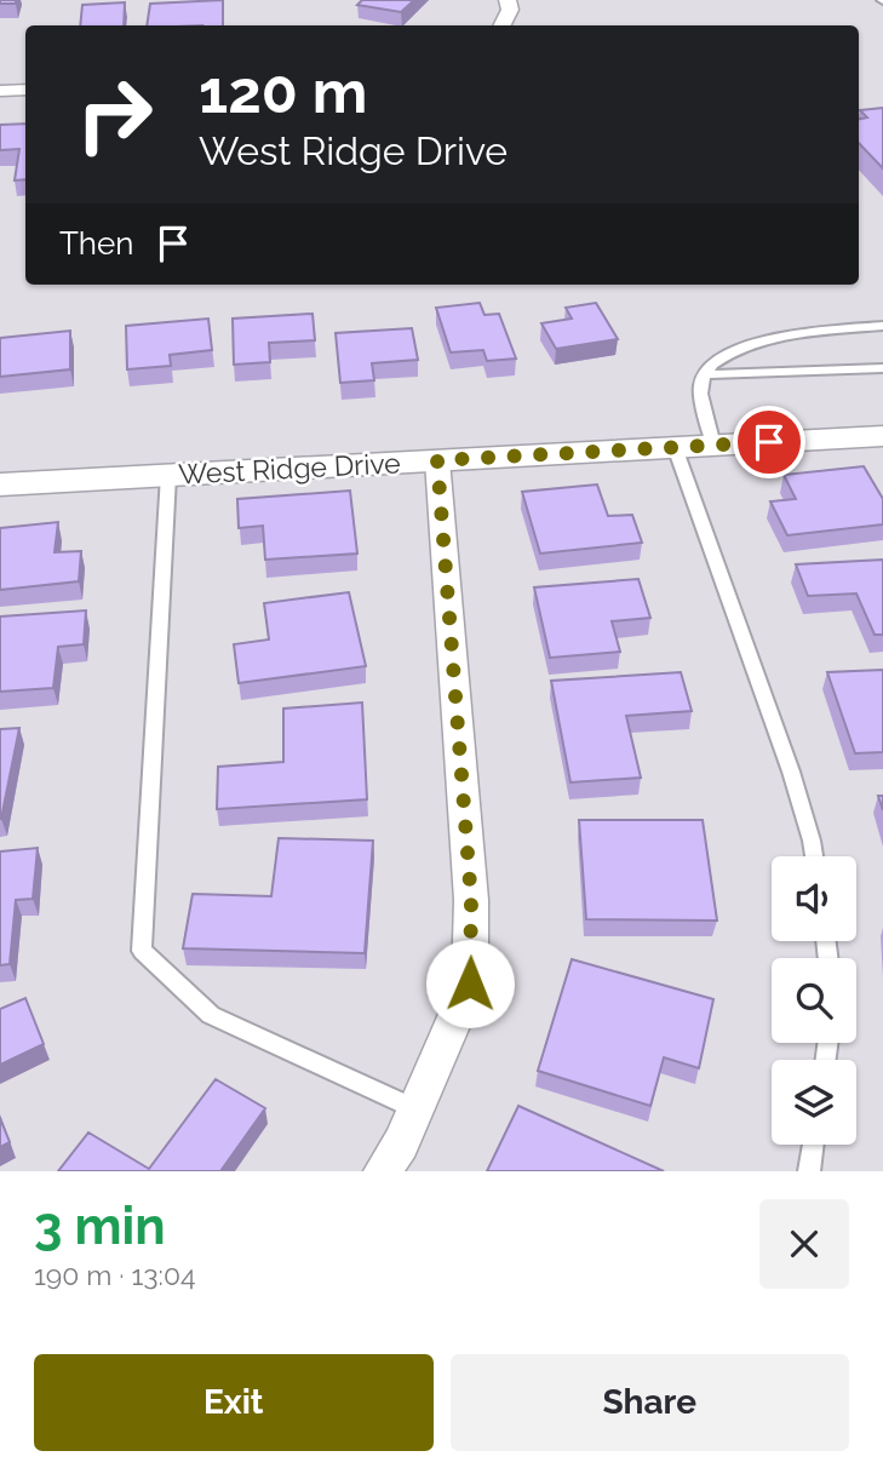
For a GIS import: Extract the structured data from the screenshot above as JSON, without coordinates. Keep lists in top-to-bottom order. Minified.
{"streets":{"street":["West Ridge Drive"]},"page":{"turn":["120 m","West Ridge Drive"],"then":"Then","heading":["3 min","190 m · 13:04"],"buttons":["Exit","Share"]}}
